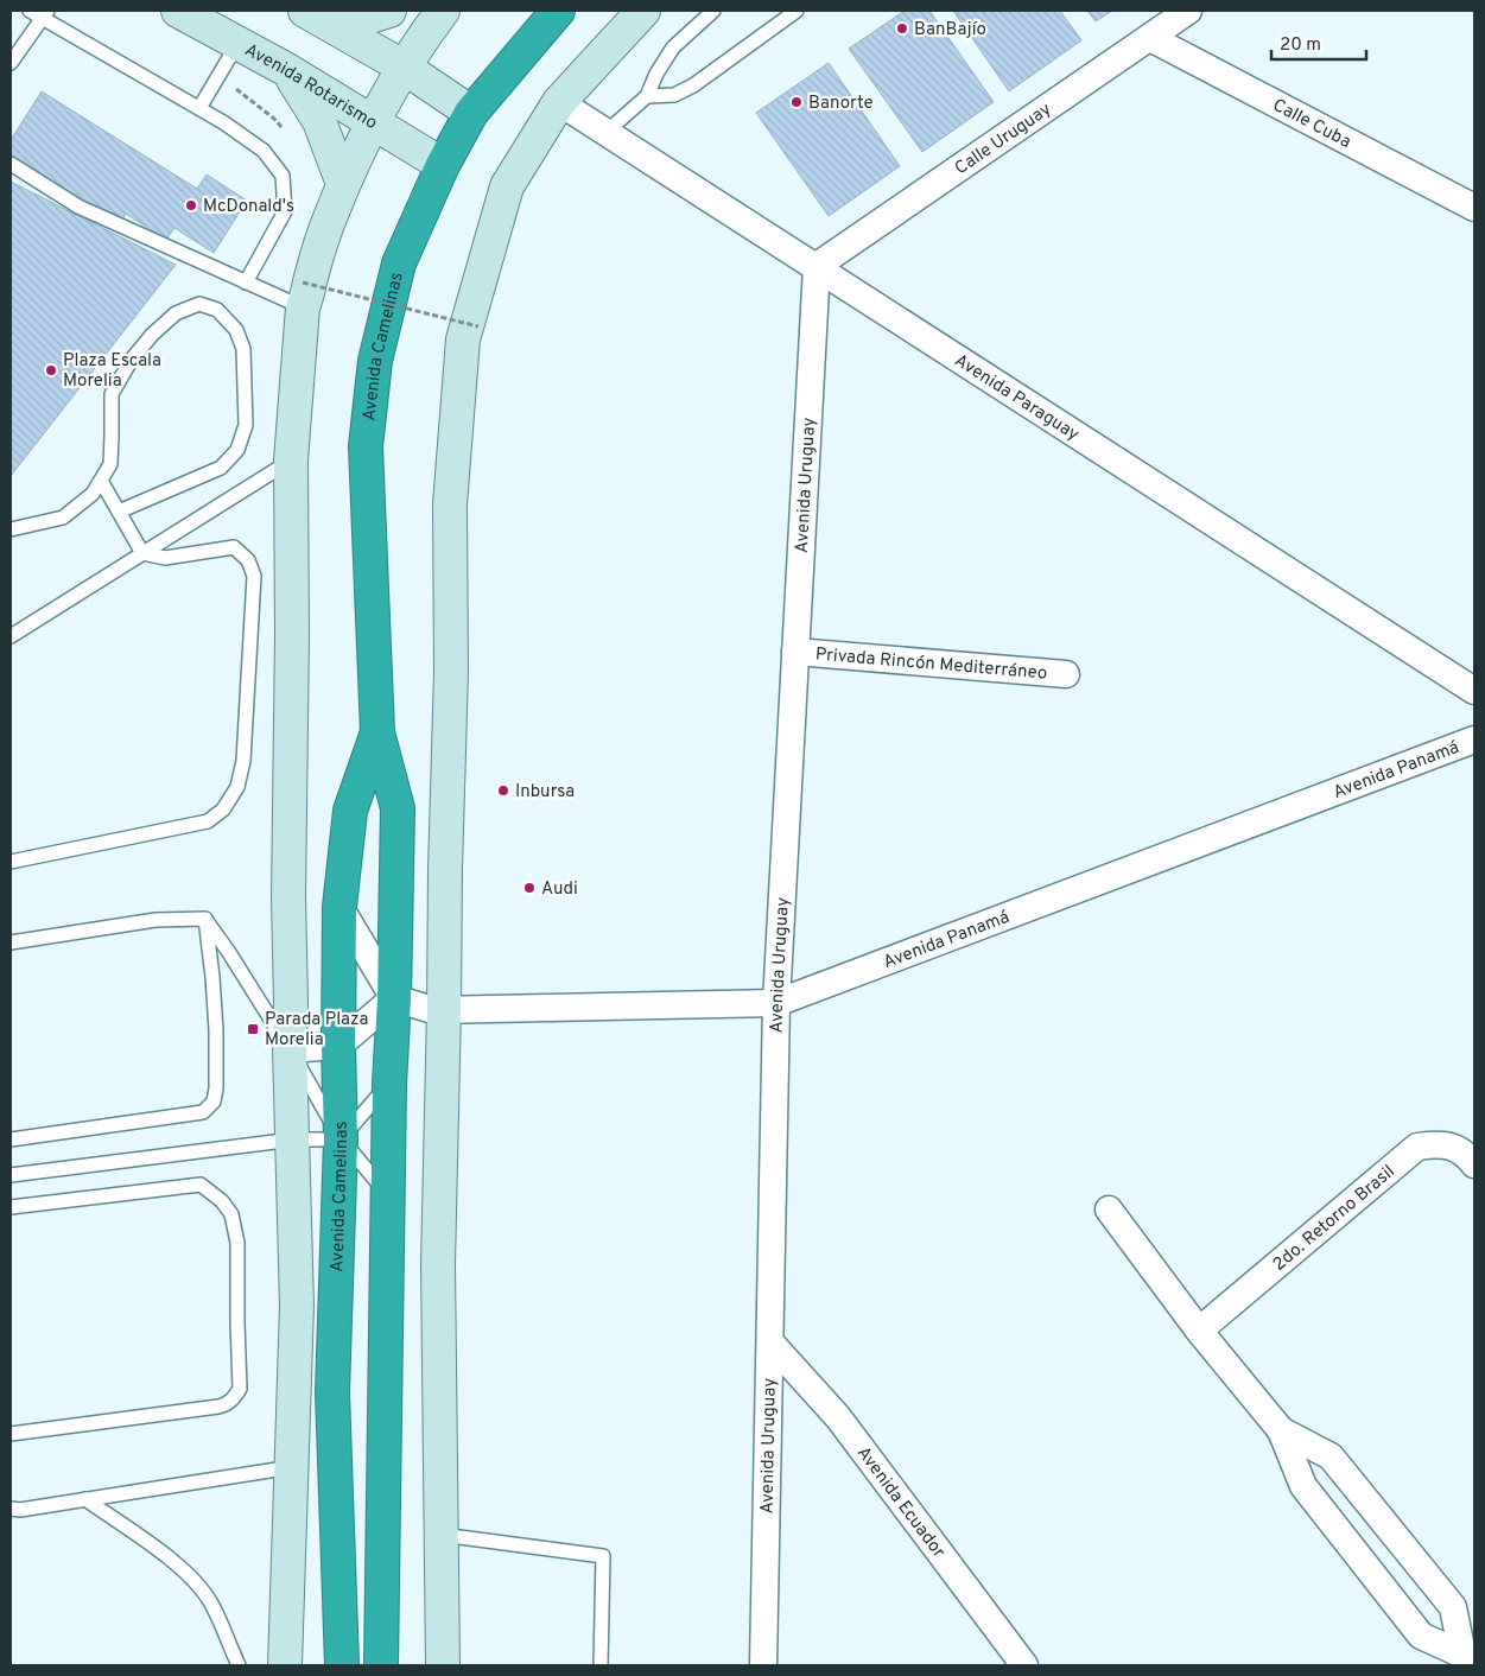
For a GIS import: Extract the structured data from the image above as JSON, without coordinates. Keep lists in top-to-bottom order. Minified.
{"streets":{"highway":["Avenida Camelinas"],"main road":["Avenida Rotarismo"],"street":["Calle Cuba","Calle Uruguay","Avenida Paraguay","Avenida Uruguay","Privada Rincón Mediterráneo","Avenida Panamá","2do. Retorno Brasil","Avenida Ecuador"]},"crossings":[["Avenida Rotarismo","Avenida Camelinas"],["Calle Cuba","Calle Uruguay"],["Calle Uruguay","Avenida Paraguay"],["Calle Uruguay","Avenida Uruguay"],["Avenida Camelinas","Avenida Panamá"],["Avenida Paraguay","Avenida Uruguay"],["Avenida Uruguay","Privada Rincón Mediterráneo"],["Avenida Uruguay","Avenida Panamá"],["Avenida Uruguay","Avenida Ecuador"]],"places":{"other":["BanBajío","Banorte","McDonald's","Plaza Escala Morelia","Inbursa","Audi"],"transit":["Parada Plaza Morelia"]},"scale_bar":"20 m"}
